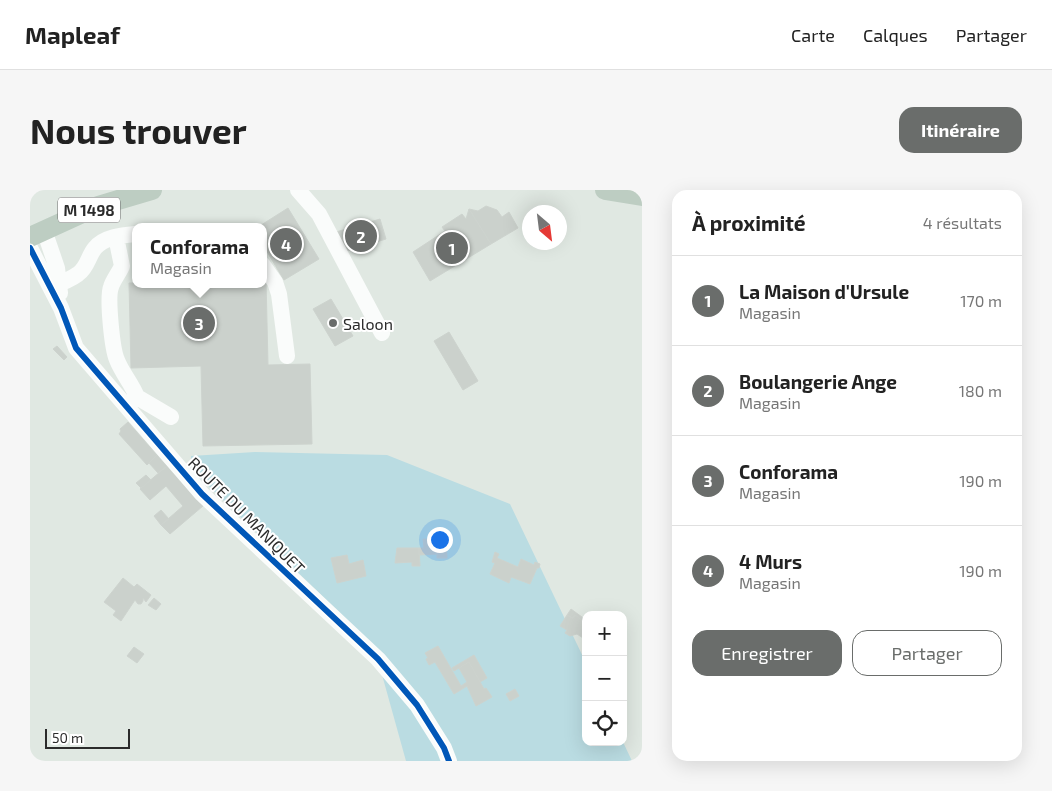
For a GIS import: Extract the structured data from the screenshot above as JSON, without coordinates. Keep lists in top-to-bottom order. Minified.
{"streets":{"main road":["M 1498"],"street":["ROUTE DU MANIQUET"]},"crossings":[["M 1498","ROUTE DU MANIQUET"]],"places":["Saloon"],"scale_bar":"50 m","north":"bottom right","page":{"header":"Mapleaf","nav":["Carte","Calques","Partager"],"buttons":["Itinéraire",["Enregistrer","Partager"]],"title":"Nous trouver","heading":["À proximité","4 résultats"],"pins":["2","4","1","3"],"popup":["Conforama","Magasin"],"list":[{"mark":"1","name":"La Maison d'Ursule","note":"Magasin","value":"170 m"},{"mark":"2","name":"Boulangerie Ange","note":"Magasin","value":"180 m"},{"mark":"3","name":"Conforama","note":"Magasin","value":"190 m"},{"mark":"4","name":"4 Murs","note":"Magasin","value":"190 m"}],"map_buttons":["+","−"],"scale":"50 m"}}
